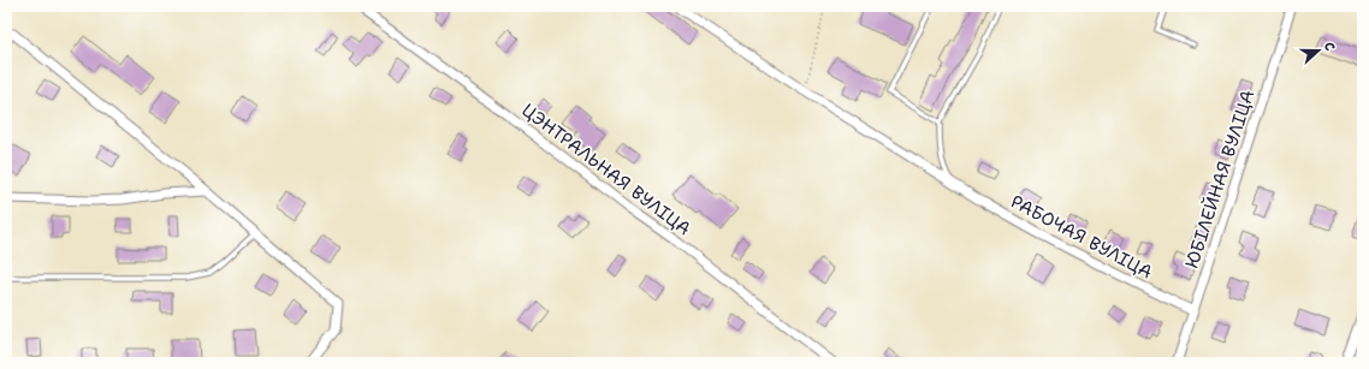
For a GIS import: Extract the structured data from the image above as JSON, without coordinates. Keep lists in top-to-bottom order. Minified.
{"streets":{"street":["ЦЭНТРАЛЬНАЯ ВУЛІЦА","ЮБІЛЕЙНАЯ ВУЛІЦА","РАБОЧАЯ ВУЛІЦА"]},"crossings":[["ЮБІЛЕЙНАЯ ВУЛІЦА","РАБОЧАЯ ВУЛІЦА"]],"north":"right"}
